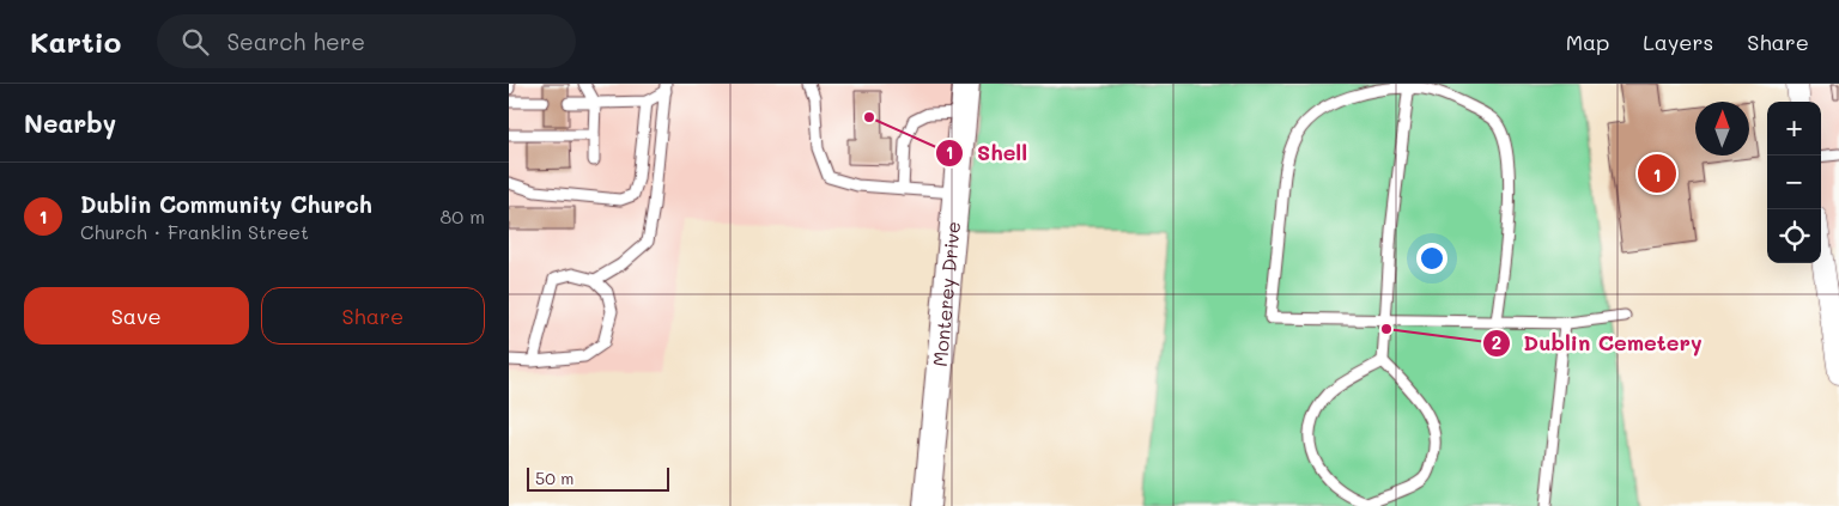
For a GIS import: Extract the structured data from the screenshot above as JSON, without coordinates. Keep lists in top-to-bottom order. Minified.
{"streets":{"street":["Monterey Drive"]},"places":["Shell","Dublin Cemetery"],"scale_bar":"50 m","north":"top","page":{"header":"Kartio","search":"Search here","nav":["Map","Layers","Share"],"heading":"Nearby","map_buttons":["+","−"],"pins":"1","list":[{"mark":"1","name":"Dublin Community Church","note":"Church · Franklin Street","value":"80 m"}],"buttons":["Save","Share"],"scale":"50 m"}}
